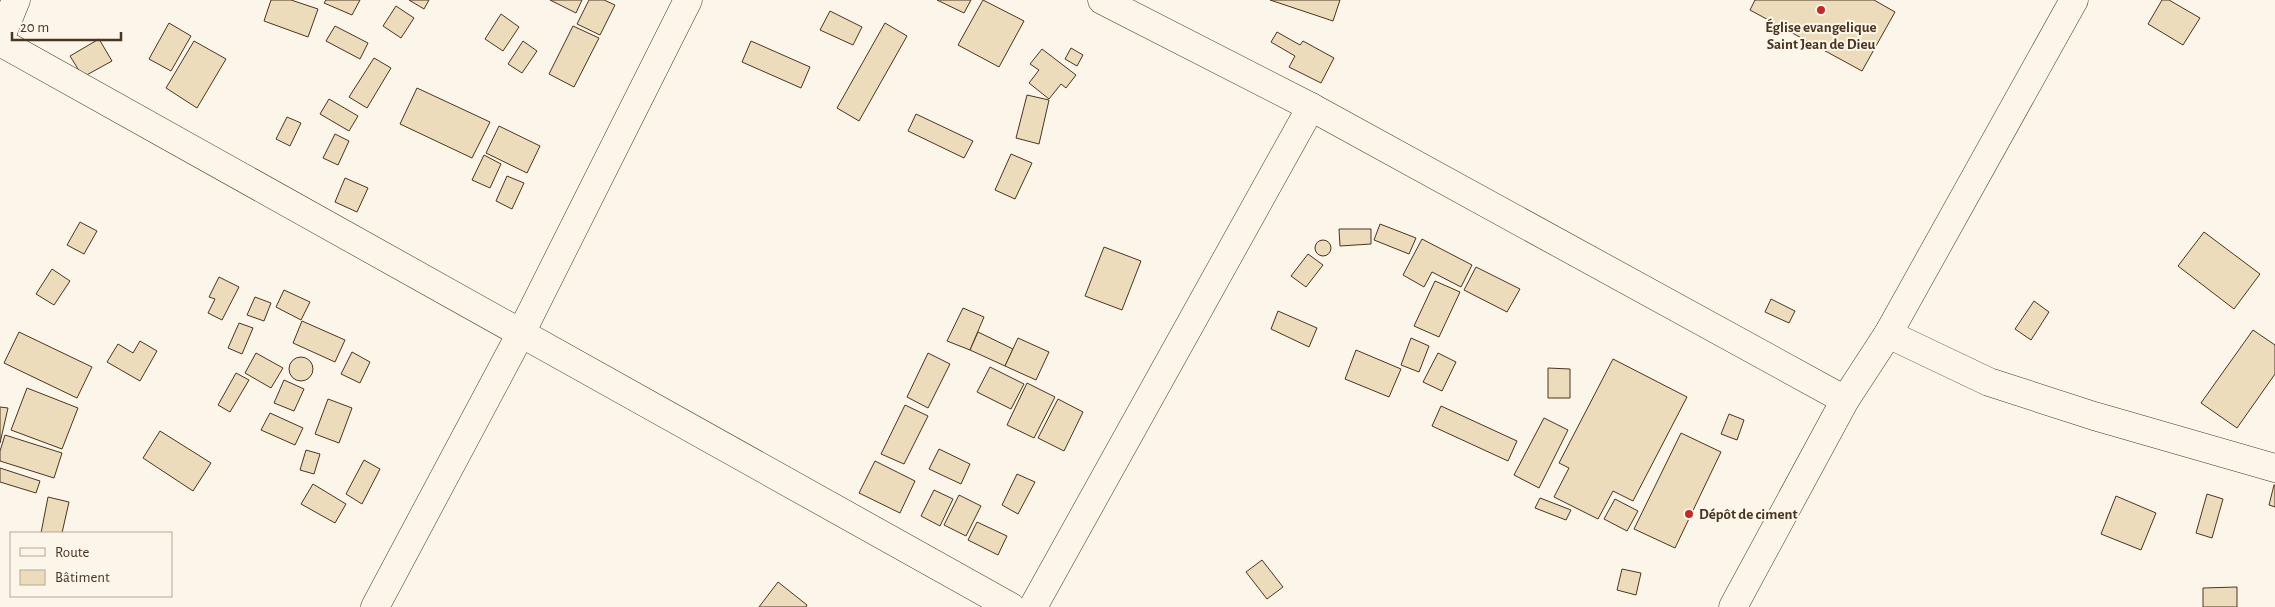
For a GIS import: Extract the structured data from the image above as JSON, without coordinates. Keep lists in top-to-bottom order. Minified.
{"places":["Église evangelique Saint Jean de Dieu","Dépôt de ciment"],"legend":["Route","Bâtiment"],"scale_bar":"20 m"}
